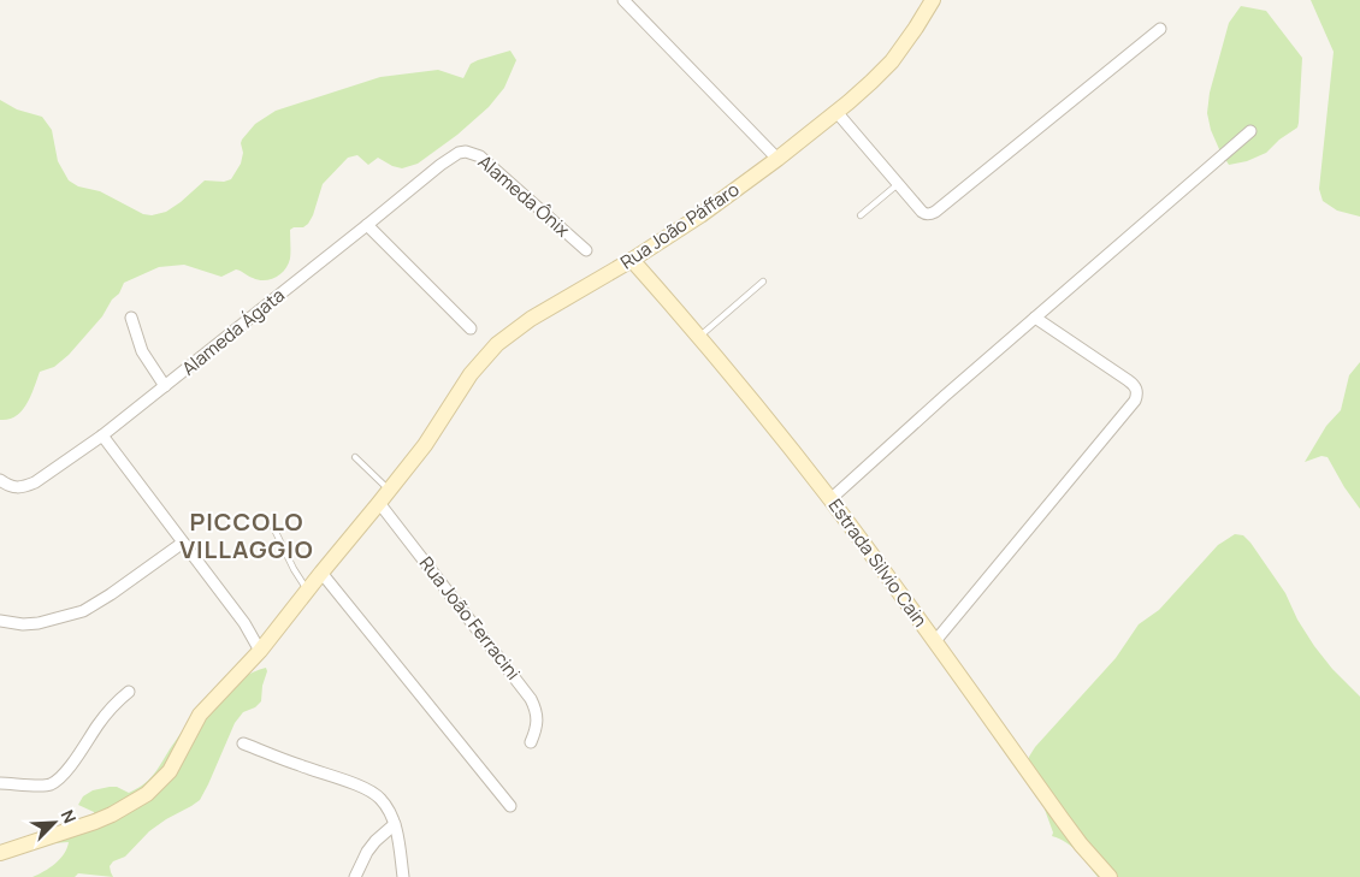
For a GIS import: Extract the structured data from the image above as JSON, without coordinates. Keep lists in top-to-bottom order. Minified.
{"streets":{"street":["Alameda Ônix","Rua João Páffaro","Alameda Ágata","Estrada Silvio Cain","Rua João Ferracini"]},"crossings":[["Alameda Ônix","Alameda Ágata"],["Rua João Páffaro","Estrada Silvio Cain"],["Rua João Páffaro","Rua João Ferracini"]],"districts":["PICCOLO VILLAGGIO"],"north":"top right"}
